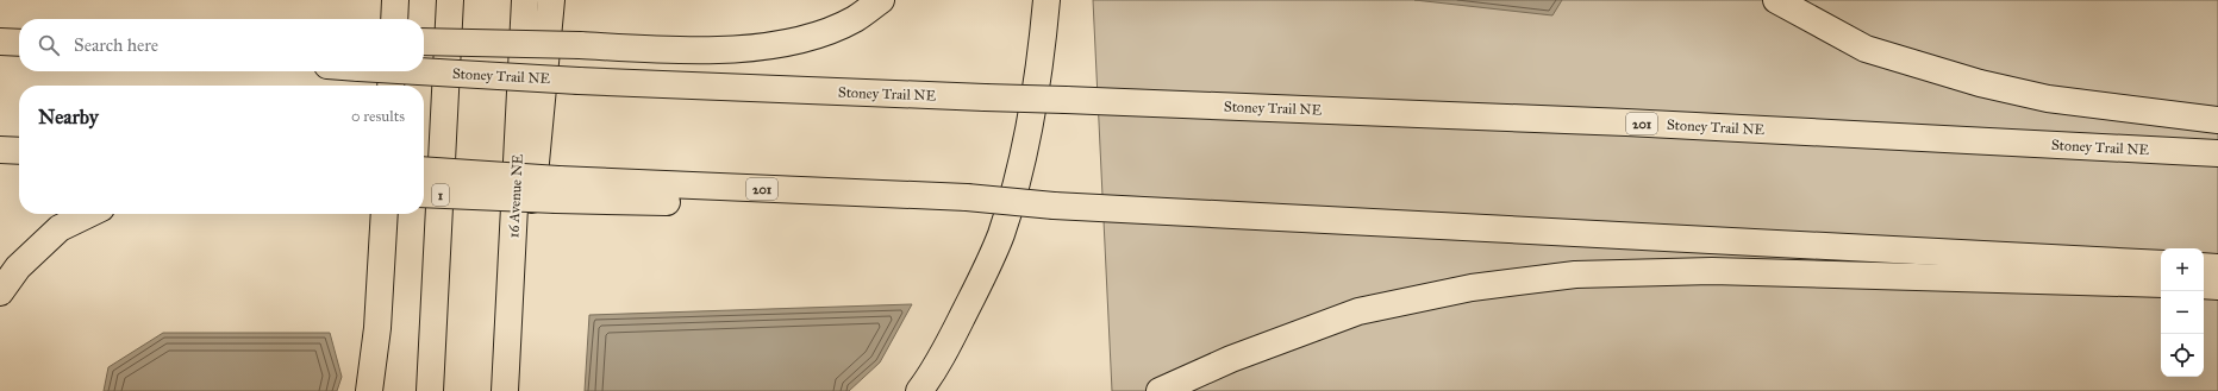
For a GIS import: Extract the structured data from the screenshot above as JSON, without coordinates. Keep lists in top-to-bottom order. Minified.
{"streets":{"highway":["Stoney Trail NE","201","1","16 Avenue NE"]},"page":{"search":"Search here","heading":["Nearby","0 results"],"map_buttons":["+","−"]}}
